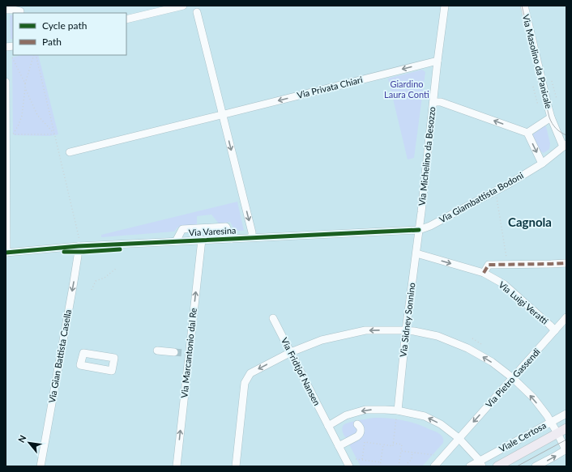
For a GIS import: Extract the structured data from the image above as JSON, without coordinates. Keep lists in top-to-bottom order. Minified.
{"streets":{"main road":["Viale Certosa"],"street":["Via Masolino da Panicale","Via Privata Chiari","Via Michelino da Besozzo","Via Giambattista Bodoni","Via Varesina","Via Luigi Veratti","Via Sidney Sonnino","Via Marcantonio dal Re","Via Gian Battista Casella","Via Fridtjof Nansen","Via Pietro Gassendi"]},"crossings":[["Via Masolino da Panicale","Via Giambattista Bodoni"],["Via Privata Chiari","Via Michelino da Besozzo"],["Via Michelino da Besozzo","Via Giambattista Bodoni"],["Via Michelino da Besozzo","Via Varesina"],["Via Michelino da Besozzo","Via Sidney Sonnino"],["Via Giambattista Bodoni","Via Varesina"],["Via Giambattista Bodoni","Via Sidney Sonnino"],["Via Varesina","Via Sidney Sonnino"],["Via Varesina","Via Marcantonio dal Re"],["Via Varesina","Via Gian Battista Casella"],["Via Luigi Veratti","Via Sidney Sonnino"],["Via Luigi Veratti","Via Pietro Gassendi"]],"one_way":["Via Privata Chiari","Via Luigi Veratti","Via Marcantonio dal Re","Via Gian Battista Casella","Via Pietro Gassendi"],"districts":["Cagnola"],"parks":["Giardino Laura Conti"],"legend":["Cycle path","Path"],"north":"top left"}
